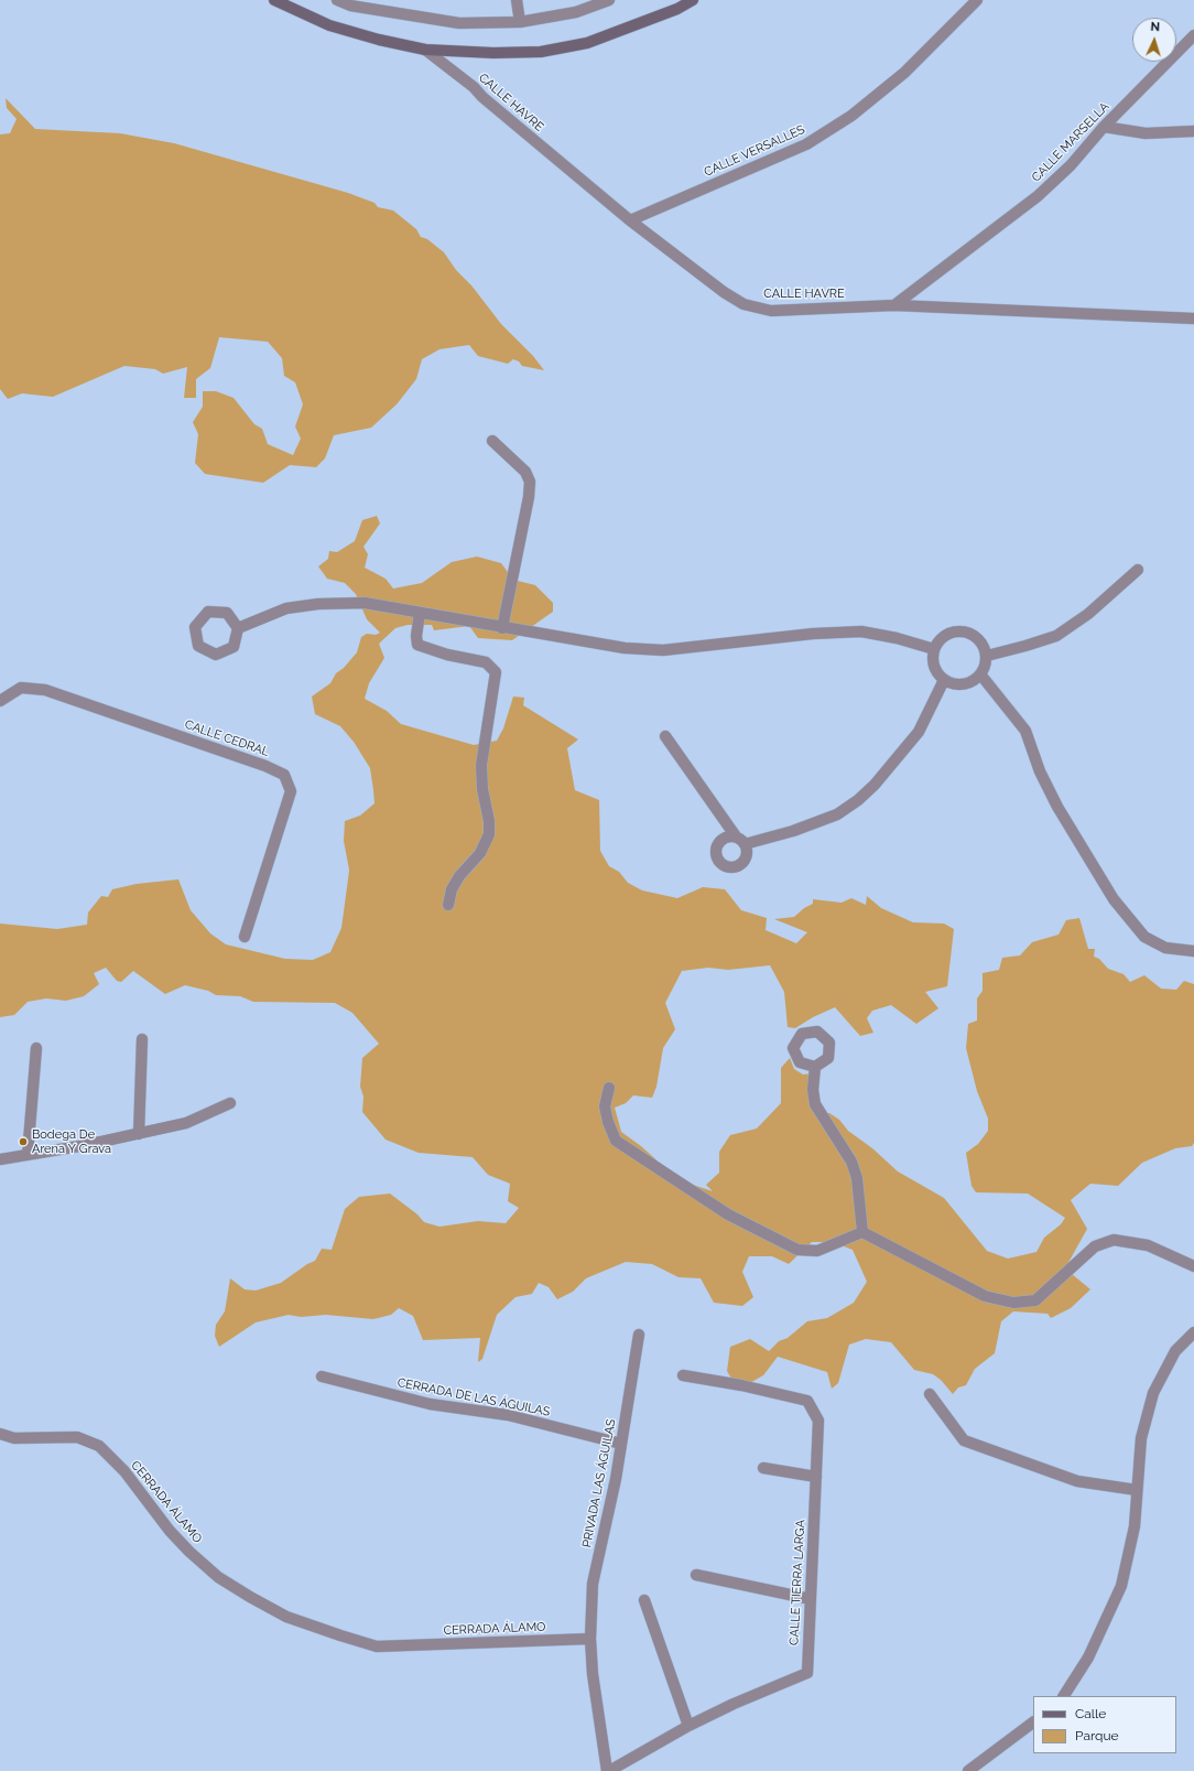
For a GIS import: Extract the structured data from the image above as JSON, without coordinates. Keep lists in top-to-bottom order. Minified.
{"streets":{"street":["CALLE HAVRE","CALLE MARSELLA","CALLE VERSALLES","CALLE CEDRAL","CERRADA DE LAS ÁGUILAS","PRIVADA LAS ÁGUILAS","CERRADA ÁLAMO","CALLE TIERRA LARGA"]},"crossings":[["CALLE HAVRE","CALLE MARSELLA"],["CALLE HAVRE","CALLE VERSALLES"],["CERRADA DE LAS ÁGUILAS","PRIVADA LAS ÁGUILAS"],["PRIVADA LAS ÁGUILAS","CERRADA ÁLAMO"],["PRIVADA LAS ÁGUILAS","CALLE TIERRA LARGA"]],"places":["Bodega De Arena Y Grava"],"legend":["Calle","Parque"],"north":"top"}
